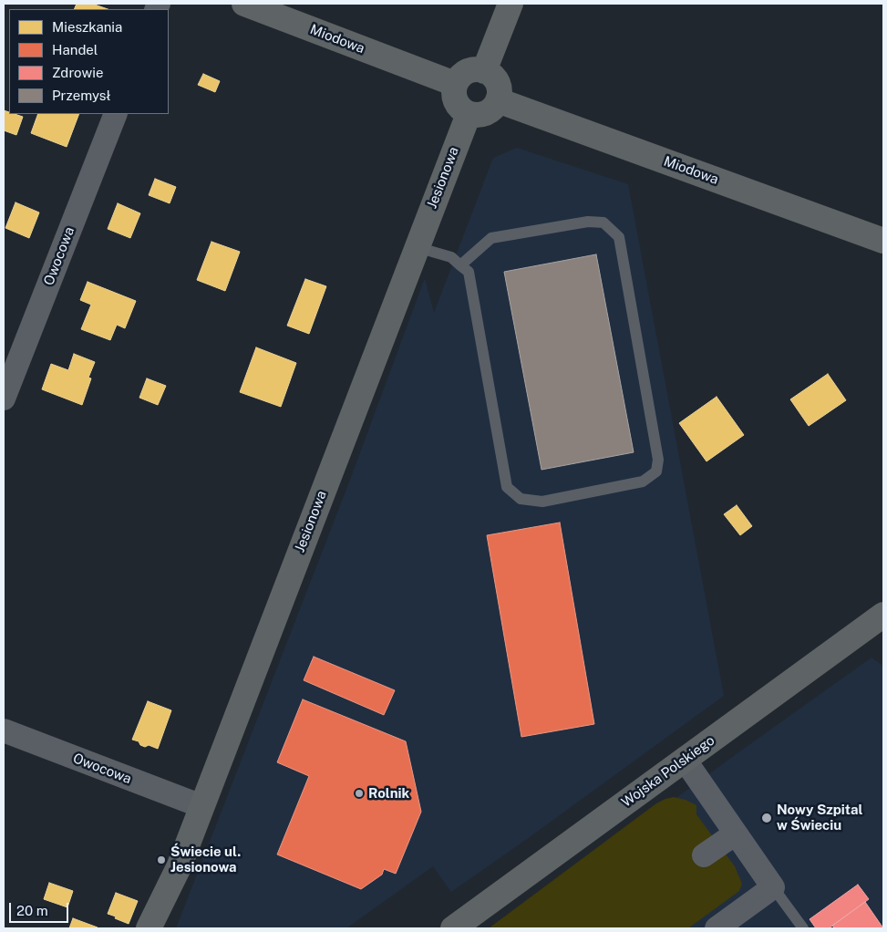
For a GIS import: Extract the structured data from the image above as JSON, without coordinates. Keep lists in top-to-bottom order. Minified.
{"streets":{"street":["Miodowa","Jesionowa","Owocowa","Wojska Polskiego"]},"crossings":[["Miodowa","Jesionowa"],["Jesionowa","Owocowa"]],"places":["Rolnik","Nowy Szpital w Świeciu","Świecie ul. Jesionowa"],"legend":["Mieszkania","Handel","Zdrowie","Przemysł"],"scale_bar":"20 m"}
